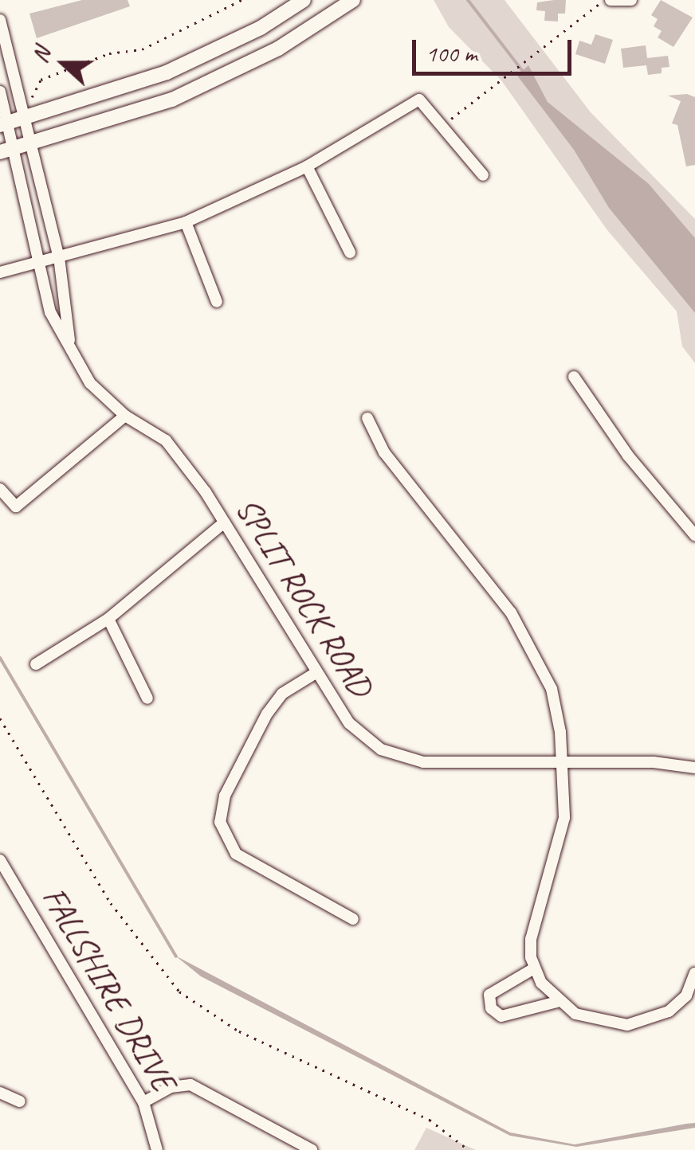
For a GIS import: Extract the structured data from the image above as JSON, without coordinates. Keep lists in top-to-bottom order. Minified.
{"streets":{"street":["SPLIT ROCK ROAD","FALLSHIRE DRIVE"]},"scale_bar":"100 m","north":"left"}
